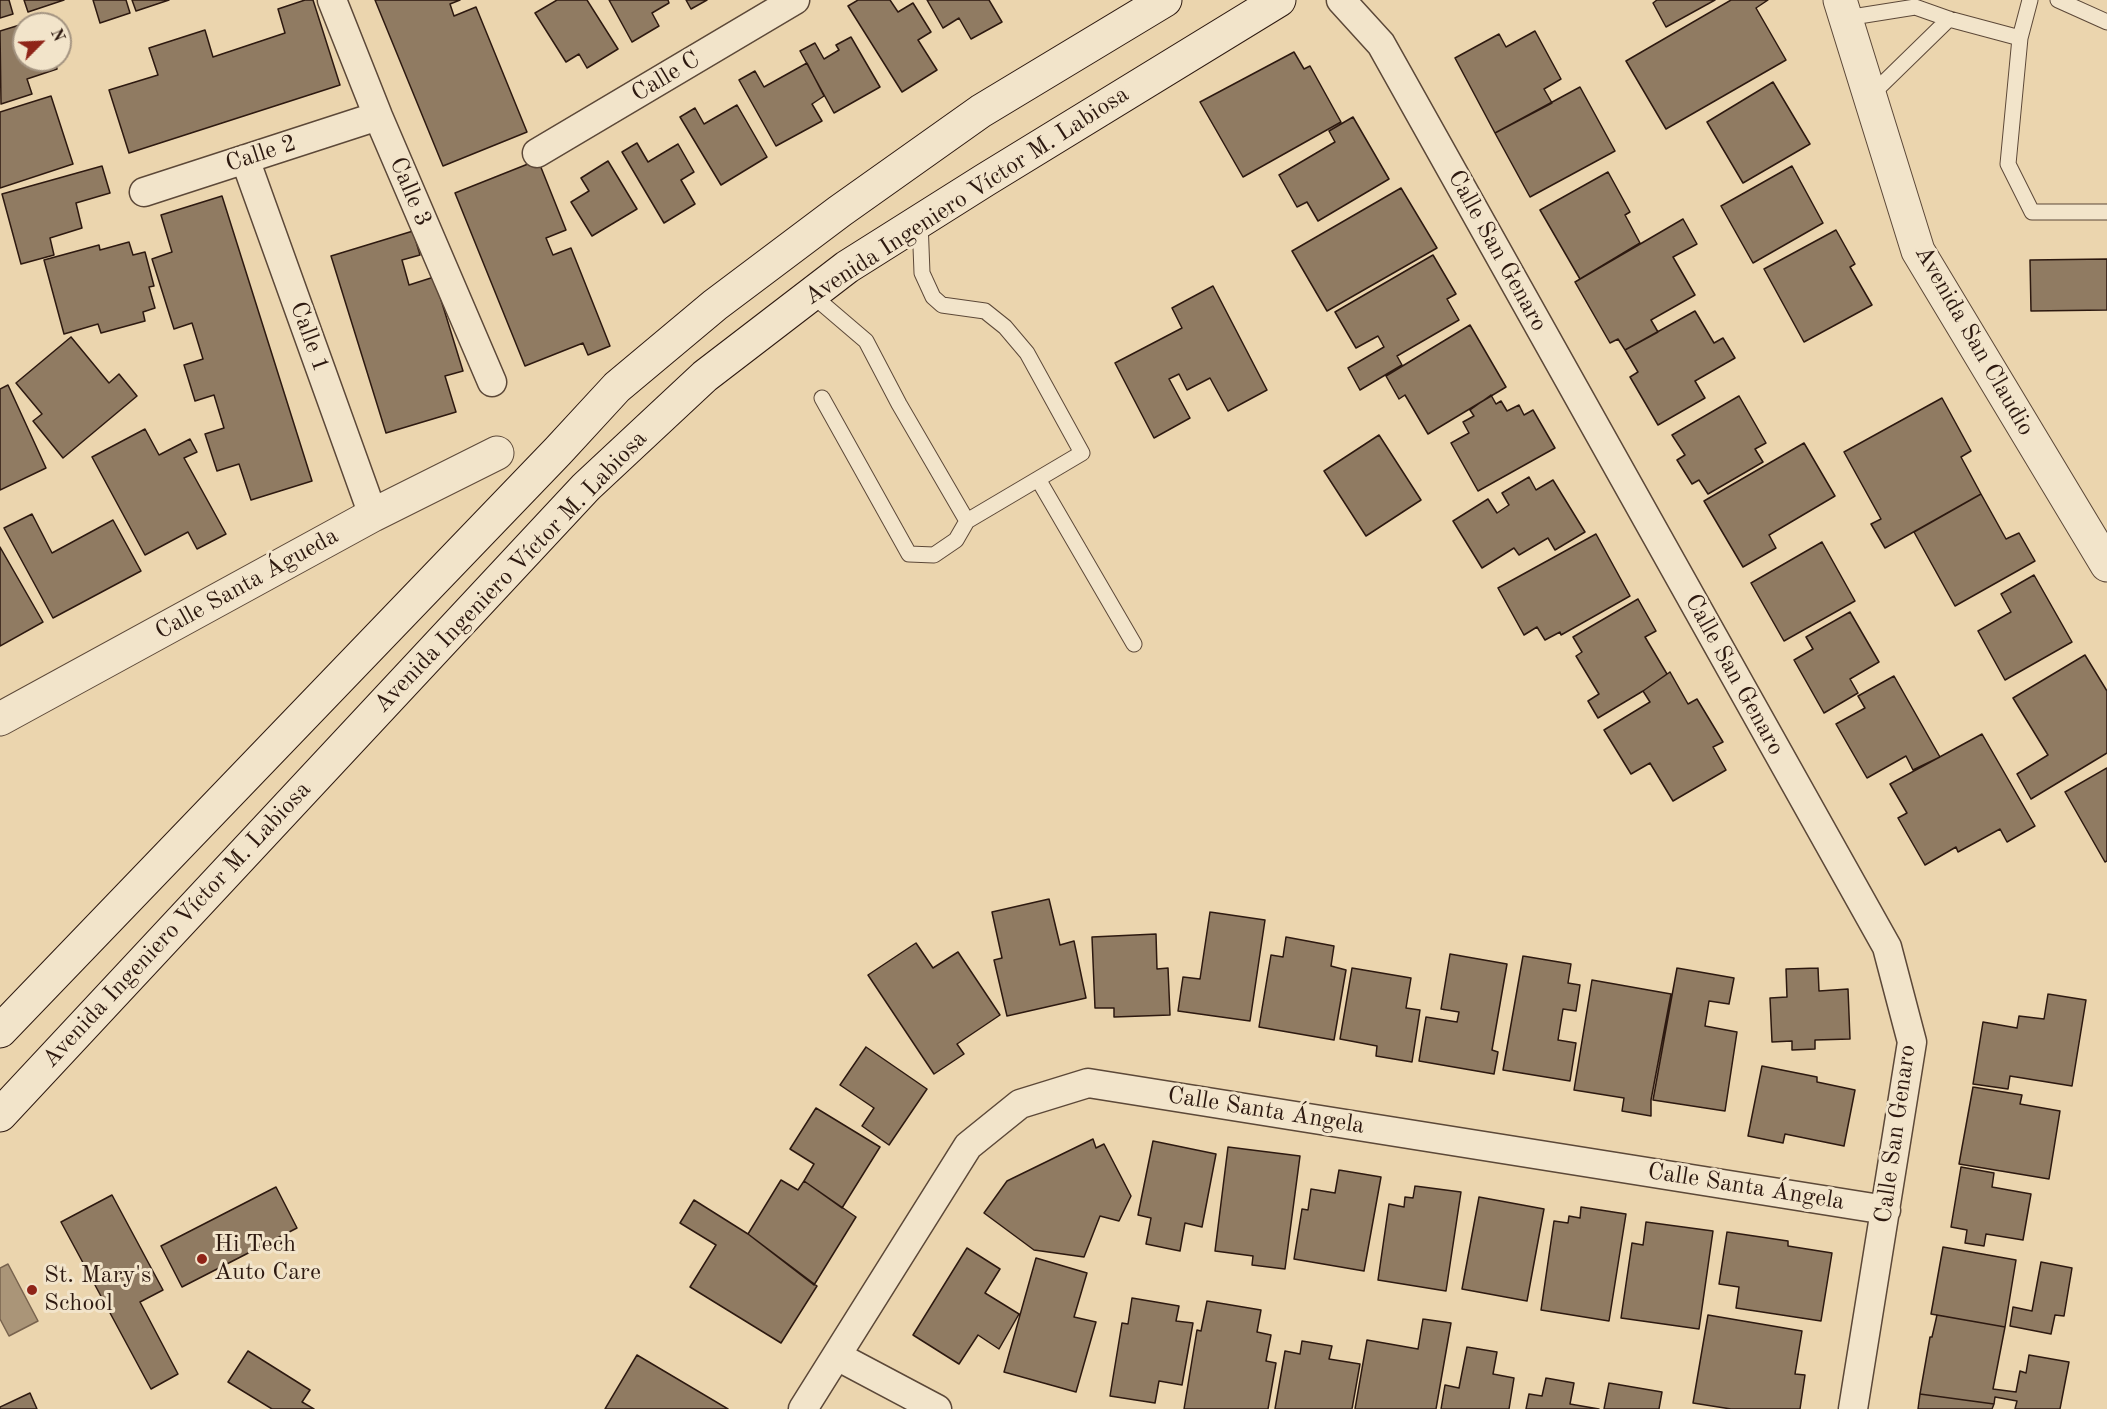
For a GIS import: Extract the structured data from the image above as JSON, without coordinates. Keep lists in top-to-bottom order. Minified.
{"streets":{"main road":["Avenida Ingeniero Víctor M. Labiosa","Avenida San Claudio","Calle Santa Águeda"],"street":["Calle C","Calle 2","Calle 3","Calle San Genaro","Calle 1","Calle Santa Ángela"]},"crossings":[["Calle 2","Calle 3"],["Calle 2","Calle 1"],["Calle San Genaro","Calle Santa Ángela"],["Calle 1","Calle Santa Águeda"]],"places":["Hi Tech Auto Care","St. Mary's School"],"north":"top right"}
